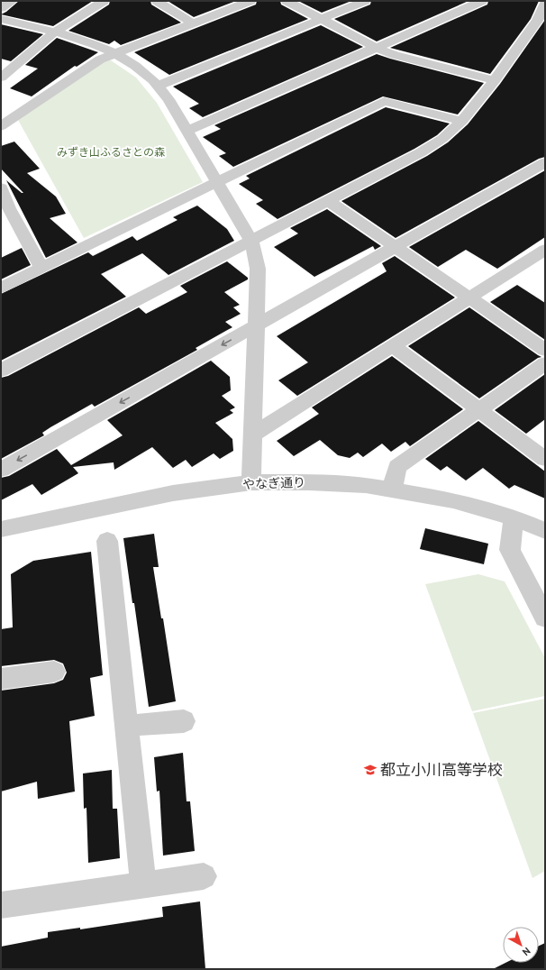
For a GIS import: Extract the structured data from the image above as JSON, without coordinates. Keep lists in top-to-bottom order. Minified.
{"streets":{"street":["やなぎ通り"]},"parks":["みずき山ふるさとの森"],"places":{"school or university":["都立小川高等学校"]},"north":"bottom right"}
